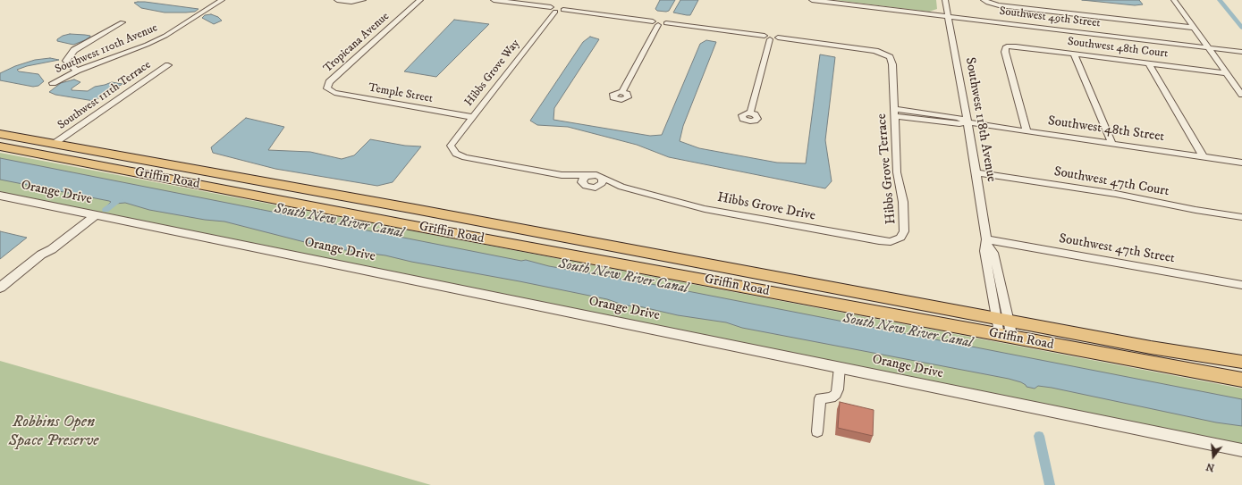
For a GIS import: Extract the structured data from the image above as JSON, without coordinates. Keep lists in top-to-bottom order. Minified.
{"streets":{"main road":["Griffin Road"],"street":["Southwest 49th Street","Tropicana Avenue","Southwest 48th Court","Southwest 110th Avenue","Hibbs Grove Way","Temple Street","Southwest 111th Terrace","Southwest 118th Avenue","Southwest 48th Street","Hibbs Grove Terrace","Southwest 47th Court","Orange Drive","Hibbs Grove Drive","Southwest 47th Street"]},"crossings":[["Southwest 49th Street","Southwest 118th Avenue"],["Tropicana Avenue","Temple Street"],["Southwest 48th Court","Southwest 48th Street"],["Hibbs Grove Way","Temple Street"],["Southwest 111th Terrace","Griffin Road"],["Southwest 118th Avenue","Southwest 48th Street"],["Southwest 118th Avenue","Griffin Road"],["Southwest 118th Avenue","Southwest 47th Court"],["Southwest 118th Avenue","Southwest 47th Street"],["Southwest 48th Street","Hibbs Grove Terrace"],["Hibbs Grove Terrace","Hibbs Grove Drive"]],"water":["South New River Canal"],"parks":["Robbins Open Space Preserve"],"north":"bottom"}
